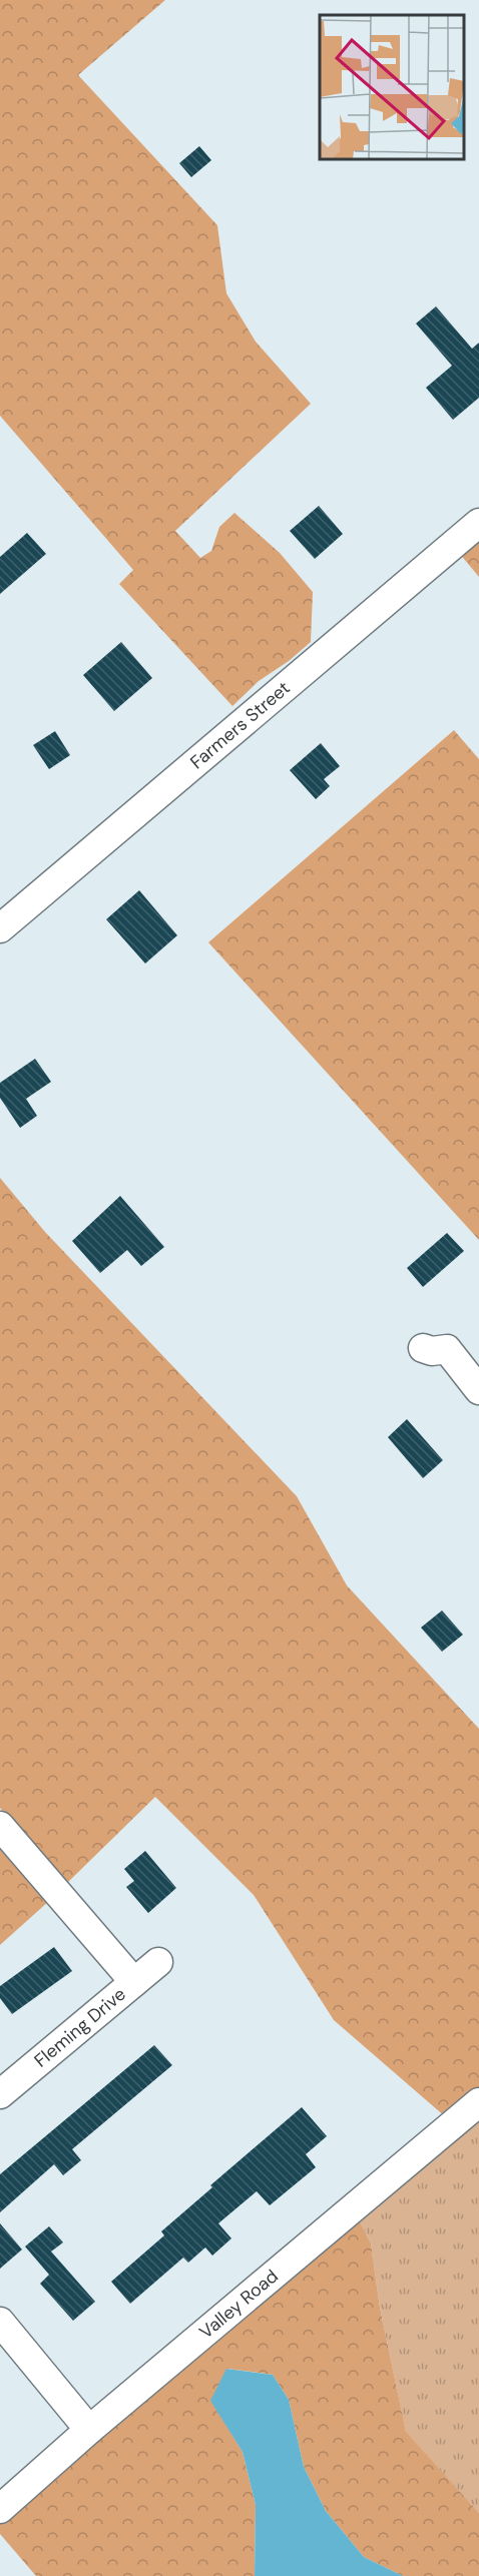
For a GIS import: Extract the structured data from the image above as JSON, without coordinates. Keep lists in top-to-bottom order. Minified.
{"streets":{"street":["Farmers Street","Fleming Drive","Valley Road"]}}
